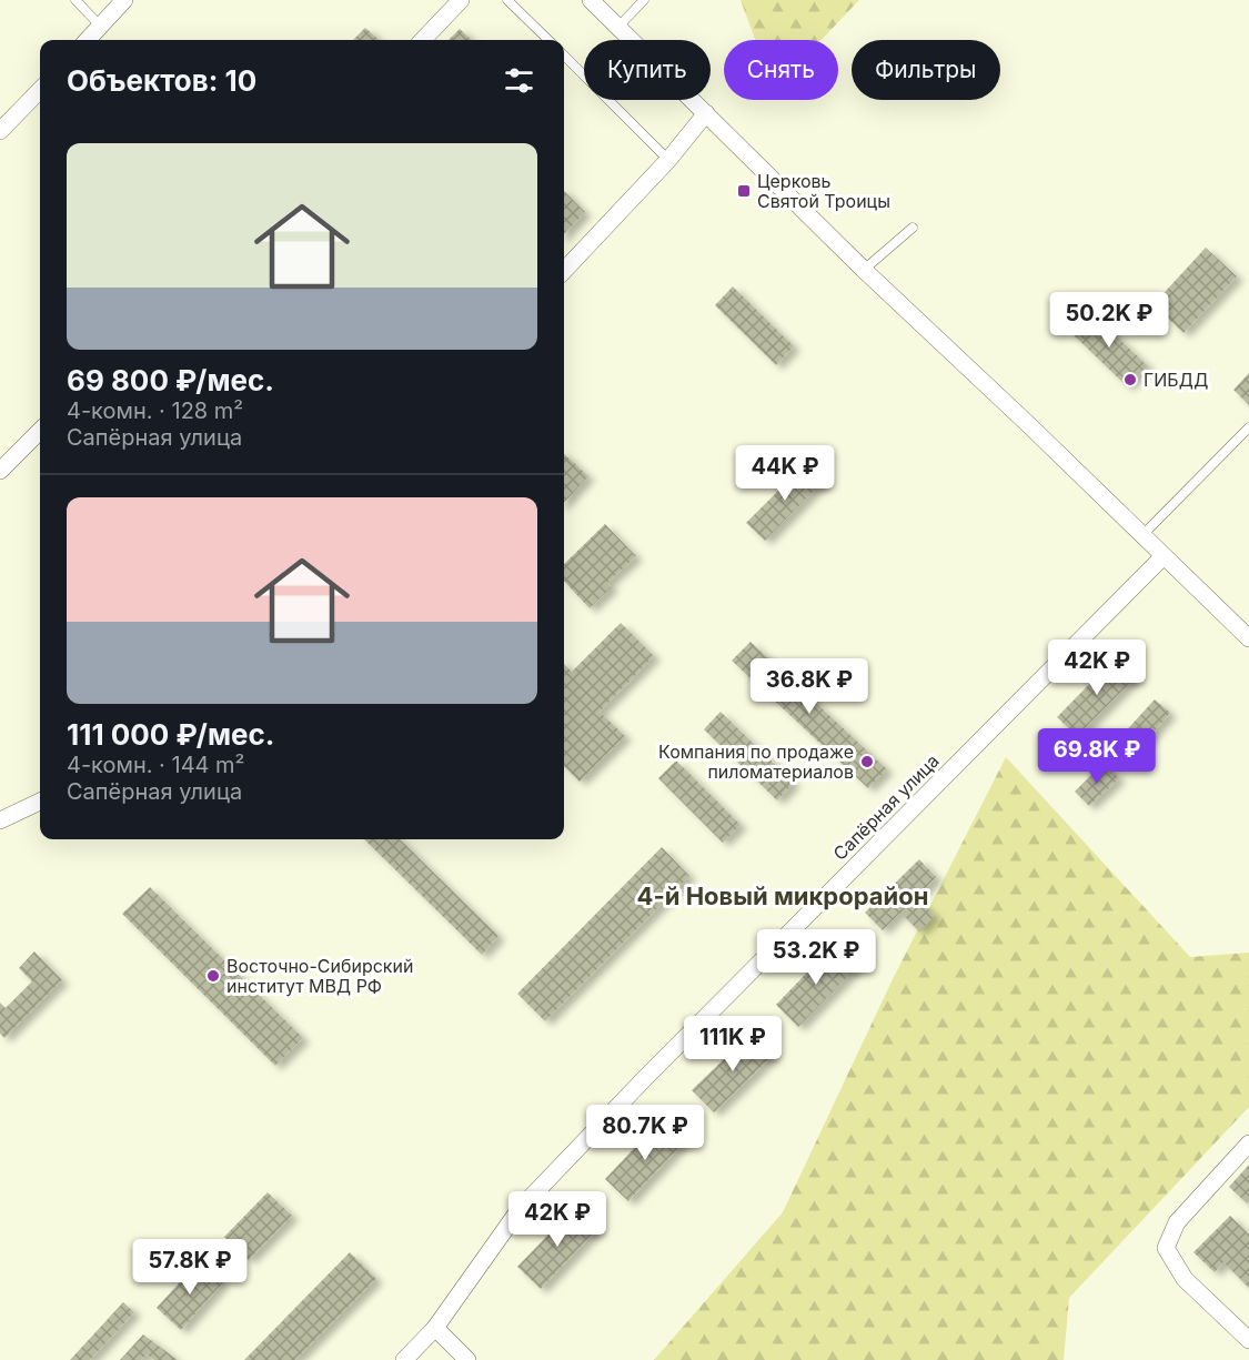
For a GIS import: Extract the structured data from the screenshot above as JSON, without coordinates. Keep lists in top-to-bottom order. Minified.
{"streets":{"street":["Сапёрная улица"]},"districts":["4-й Новый микрорайон"],"places":{"transit":["Церковь Святой Троицы"],"other":["ГИБДД","Компания по продаже пиломатериалов","Восточно-Сибирский институт МВД РФ"]},"page":{"chip":["Купить","Снять","Фильтры"],"heading":"Объектов: 10","list":[{"name":"69 800 ₽/мес.","note":"4-комн. · 128 m² · Сапёрная улица"},{"name":"111 000 ₽/мес.","note":"4-комн. · 144 m² · Сапёрная улица"}],"price":["50.2K ₽","44K ₽","42K ₽","36.8K ₽","69.8K ₽","53.2K ₽","111K ₽","80.7K ₽","42K ₽","57.8K ₽"]}}
